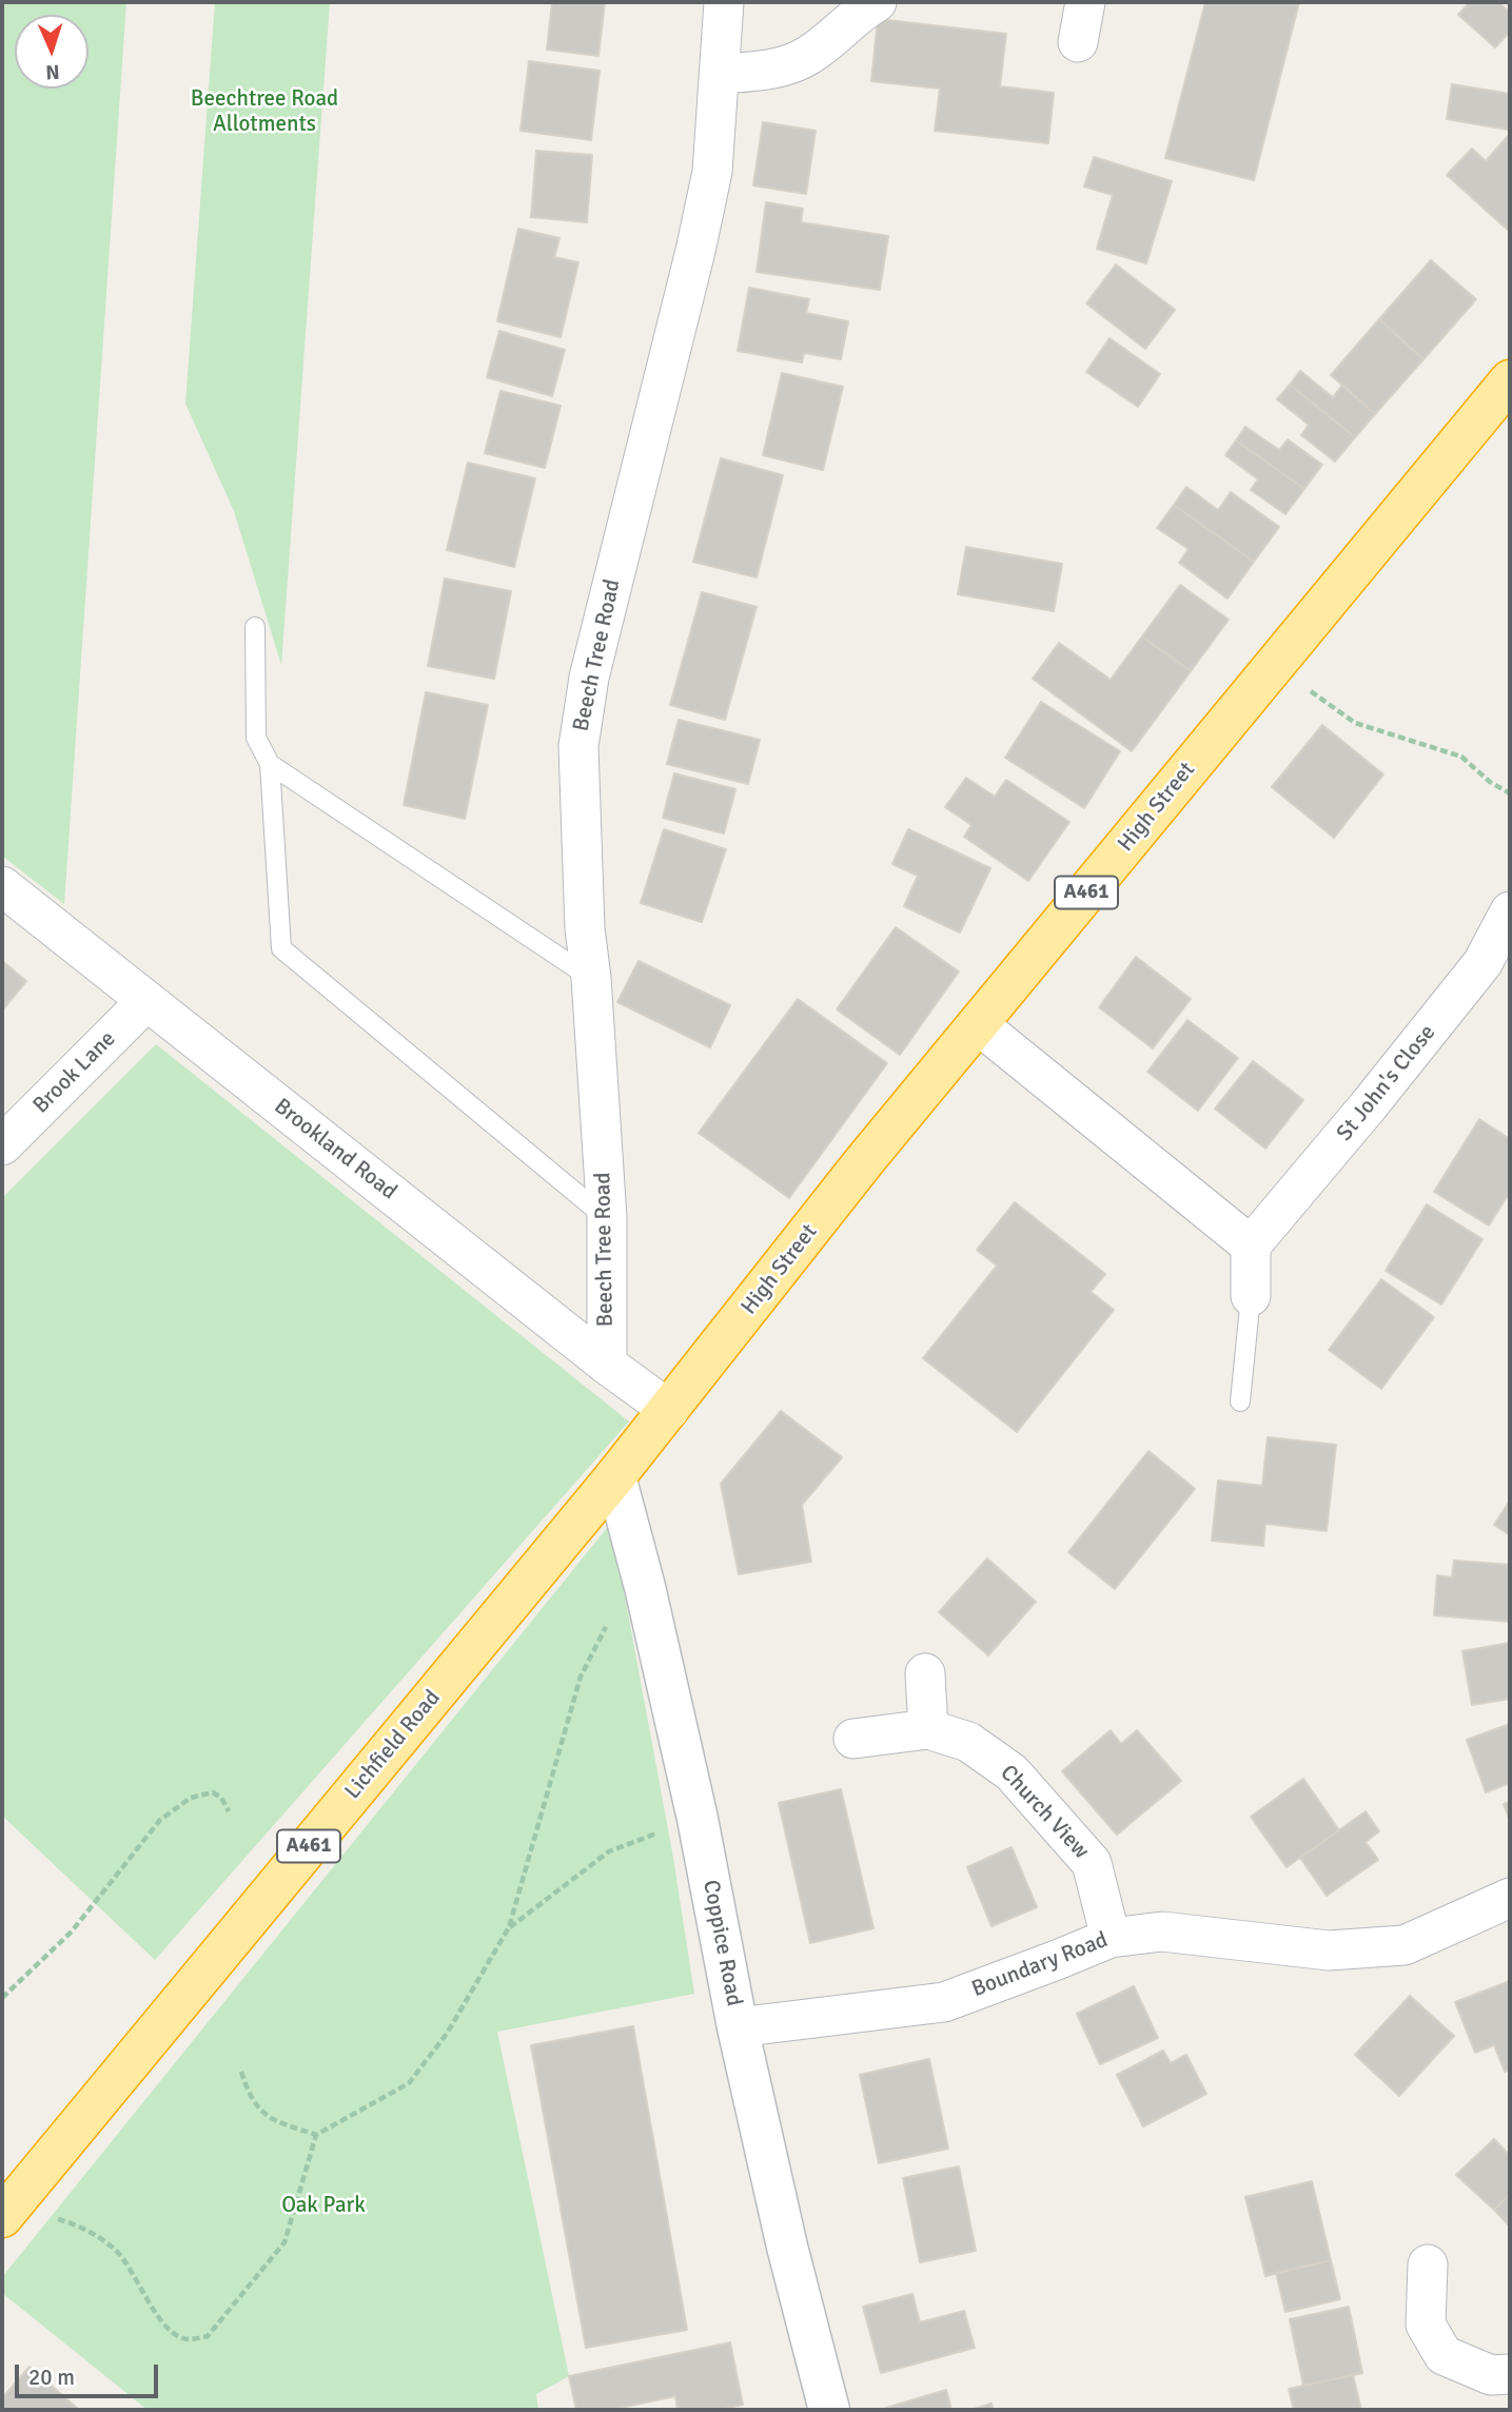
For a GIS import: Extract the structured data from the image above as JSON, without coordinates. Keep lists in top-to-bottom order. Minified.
{"streets":{"highway":["High Street","A461","Lichfield Road"],"main road":["Coppice Road"],"street":["Beech Tree Road","Brook Lane","St John's Close","Brookland Road","Church View","Boundary Road"]},"crossings":[["Beech Tree Road","Brookland Road"],["High Street","Brookland Road"],["High Street","Lichfield Road"],["Brook Lane","Brookland Road"],["Brookland Road","Lichfield Road"],["Lichfield Road","Coppice Road"],["Church View","Boundary Road"],["Coppice Road","Boundary Road"]],"parks":["Beechtree Road Allotments","Oak Park"],"scale_bar":"20 m","north":"bottom"}
